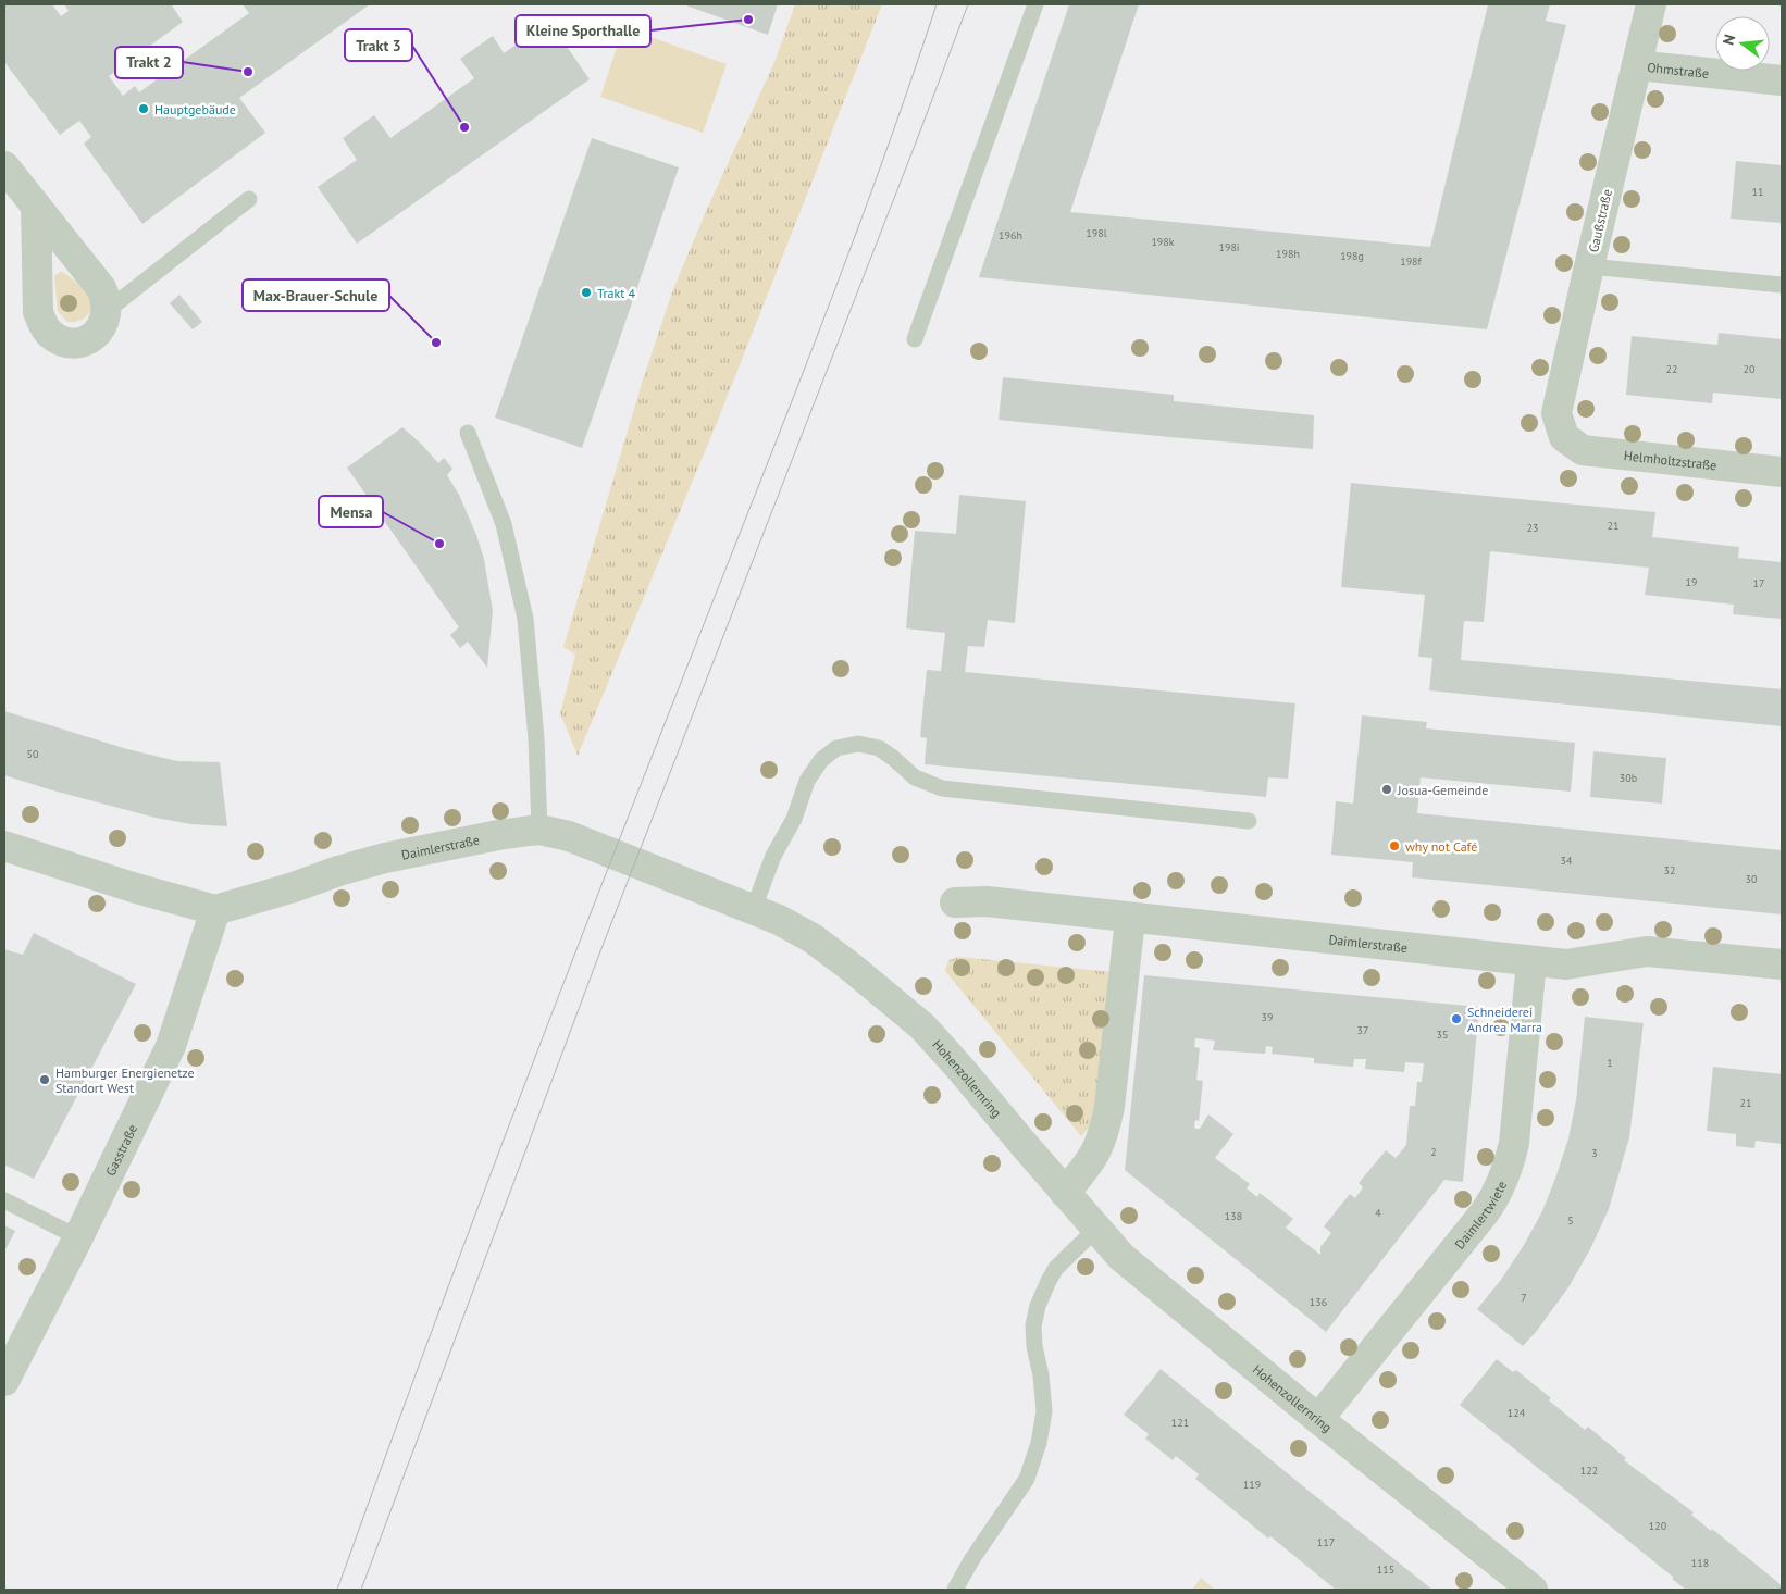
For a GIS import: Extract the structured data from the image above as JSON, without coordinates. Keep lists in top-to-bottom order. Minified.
{"streets":{"street":["Ohmstraße","Gaußstraße","Helmholtzstraße","Daimlerstraße","Hohenzollernring","Gasstraße","Daimlertwiete"]},"crossings":[["Ohmstraße","Gaußstraße"],["Gaußstraße","Helmholtzstraße"],["Daimlerstraße","Hohenzollernring"],["Daimlerstraße","Gasstraße"],["Daimlerstraße","Daimlertwiete"],["Hohenzollernring","Daimlertwiete"]],"places":["Kleine Sporthalle","Trakt 2","Hauptgebäude","Trakt 3","Trakt 4","Max-Brauer-Schule","Mensa","Josua-Gemeinde","why not Café","Schneiderei Andrea Marra","Hamburger Energienetze Standort West"],"house_numbers":["11","198l","196h","198k","198i","198h","198g","198f","22","20","21","23","19","17","50","30b","34","32","30","39","37","35","1","21","2","3","4","138","5","7","136","124","121","122","119","120","117","118","115"],"north":"left"}
